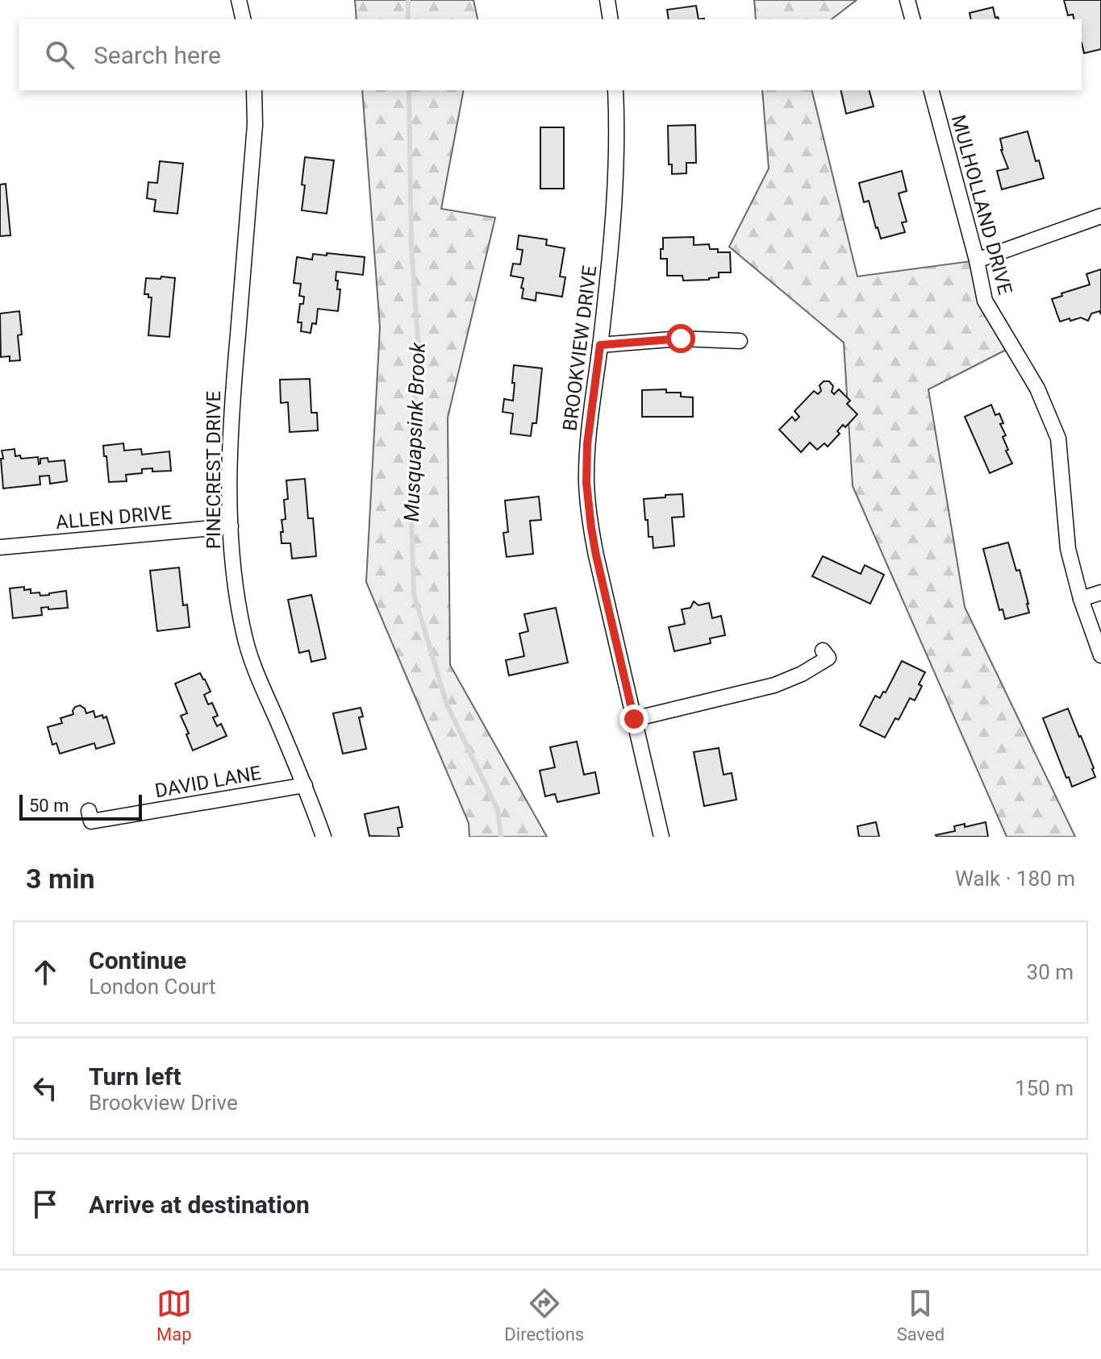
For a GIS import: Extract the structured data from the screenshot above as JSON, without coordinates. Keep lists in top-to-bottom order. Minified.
{"streets":{"street":["MULHOLLAND DRIVE","BROOKVIEW DRIVE","PINECREST DRIVE","ALLEN DRIVE","DAVID LANE"]},"crossings":[["PINECREST DRIVE","ALLEN DRIVE"],["PINECREST DRIVE","DAVID LANE"]],"water":["Musquapsink Brook"],"scale_bar":"50 m","page":{"search":"Search here","scale":"50 m","heading":["3 min","Walk · 180 m"],"list":[["Continue","London Court","30 m"],["Turn left","Brookview Drive","150 m"],"Arrive at destination"],"nav":["Map","Directions","Saved"]}}
